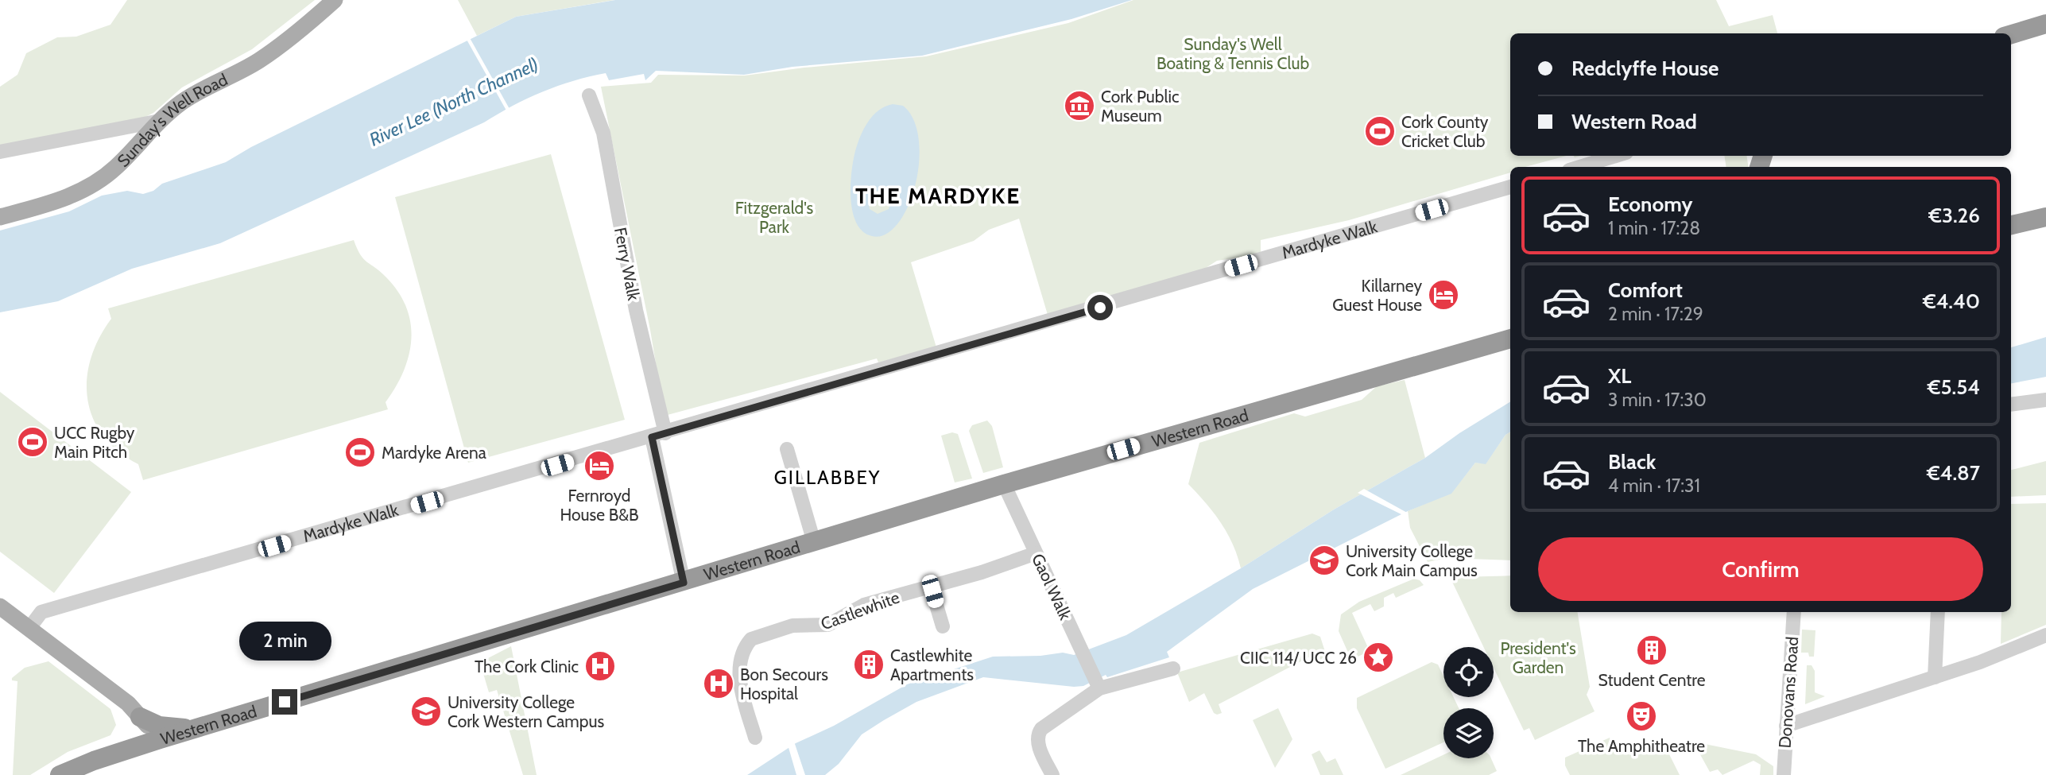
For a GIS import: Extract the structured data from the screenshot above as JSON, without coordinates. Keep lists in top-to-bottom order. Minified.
{"streets":{"highway":["Western Road"],"main road":["Sunday's Well Road"],"street":["Mardyke Walk","Ferry Walk","Gaol Walk","Castlewhite","Donovans Road"]},"crossings":[["Mardyke Walk","Ferry Walk"],["Mardyke Walk","Western Road"],["Ferry Walk","Western Road"],["Western Road","Gaol Walk"],["Gaol Walk","Castlewhite"]],"districts":["THE MARDYKE","GILLABBEY"],"water":["River Lee (North Channel)"],"parks":["Sunday's Well Boating & Tennis Club","Fitzgerald's Park","President's Garden"],"places":{"museum":["Cork Public Museum"],"sports":["Cork County Cricket Club","UCC Rugby Main Pitch","Mardyke Arena"],"hotel":["Killarney Guest House","Fernroyd House B&B"],"school or university":["University College Cork Main Campus","University College Cork Western Campus"],"building":["Student Centre","Castlewhite Apartments"],"place":["CIIC 114/ UCC 26"],"hospital":["The Cork Clinic","Bon Secours Hospital"],"theatre":["The Amphitheatre"]},"page":{"banner":["Redclyffe House","Western Road"],"list":[{"name":"Economy","note":"1 min · 17:28","value":"€3.26"},{"name":"Comfort","note":"2 min · 17:29","value":"€4.40"},{"name":"XL","note":"3 min · 17:30","value":"€5.54"},{"name":"Black","note":"4 min · 17:31","value":"€4.87"}],"buttons":"Confirm","bubble":"2 min"}}
